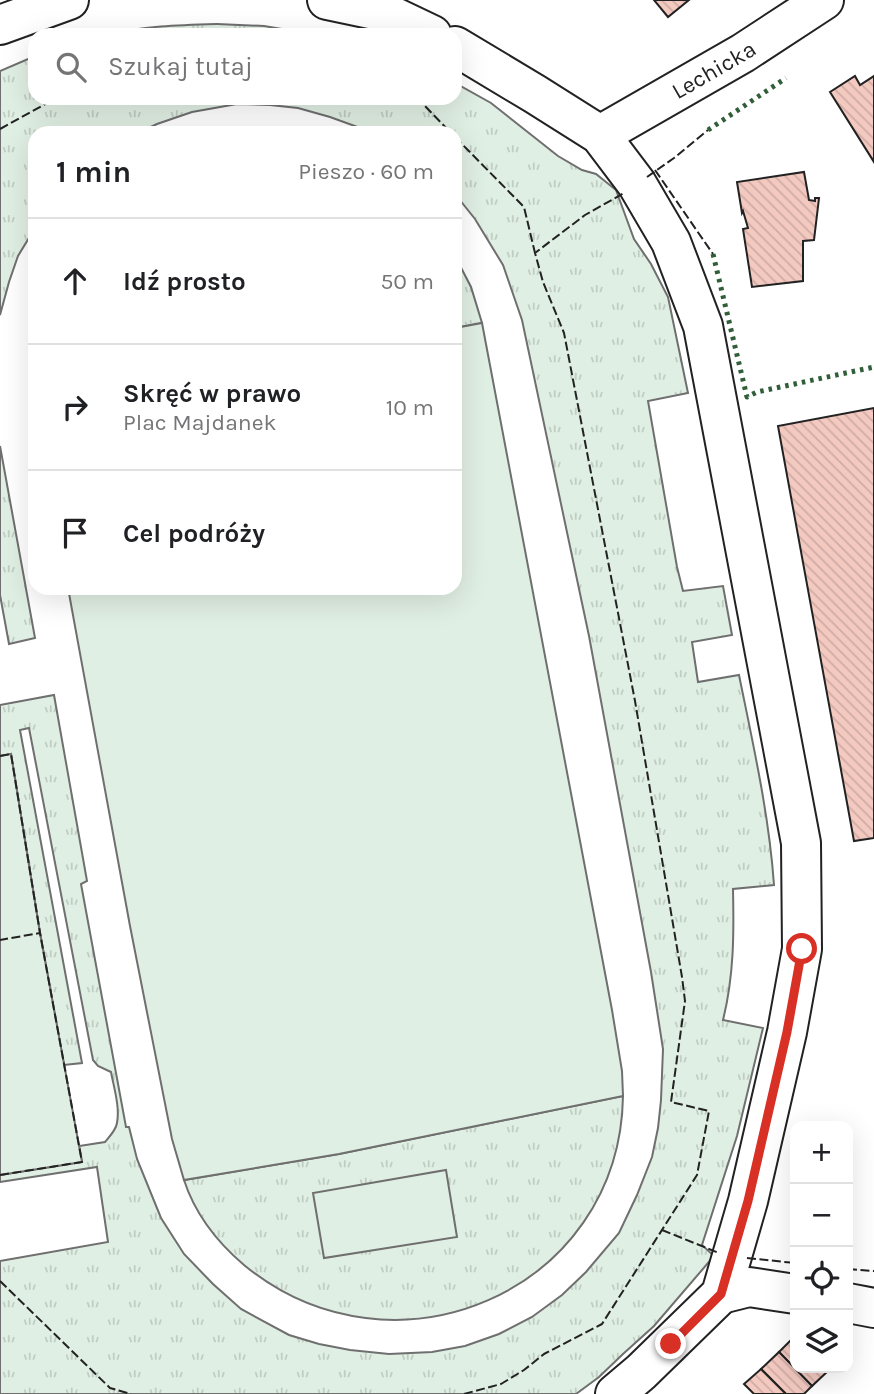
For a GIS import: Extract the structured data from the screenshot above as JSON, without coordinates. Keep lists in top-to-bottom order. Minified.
{"streets":{"street":["Lechicka"]},"page":{"search":"Szukaj tutaj","heading":["1 min","Pieszo · 60 m"],"list":[["Idź prosto","50 m"],["Skręć w prawo","Plac Majdanek","10 m"],"Cel podróży"],"map_buttons":["+","−"]}}
